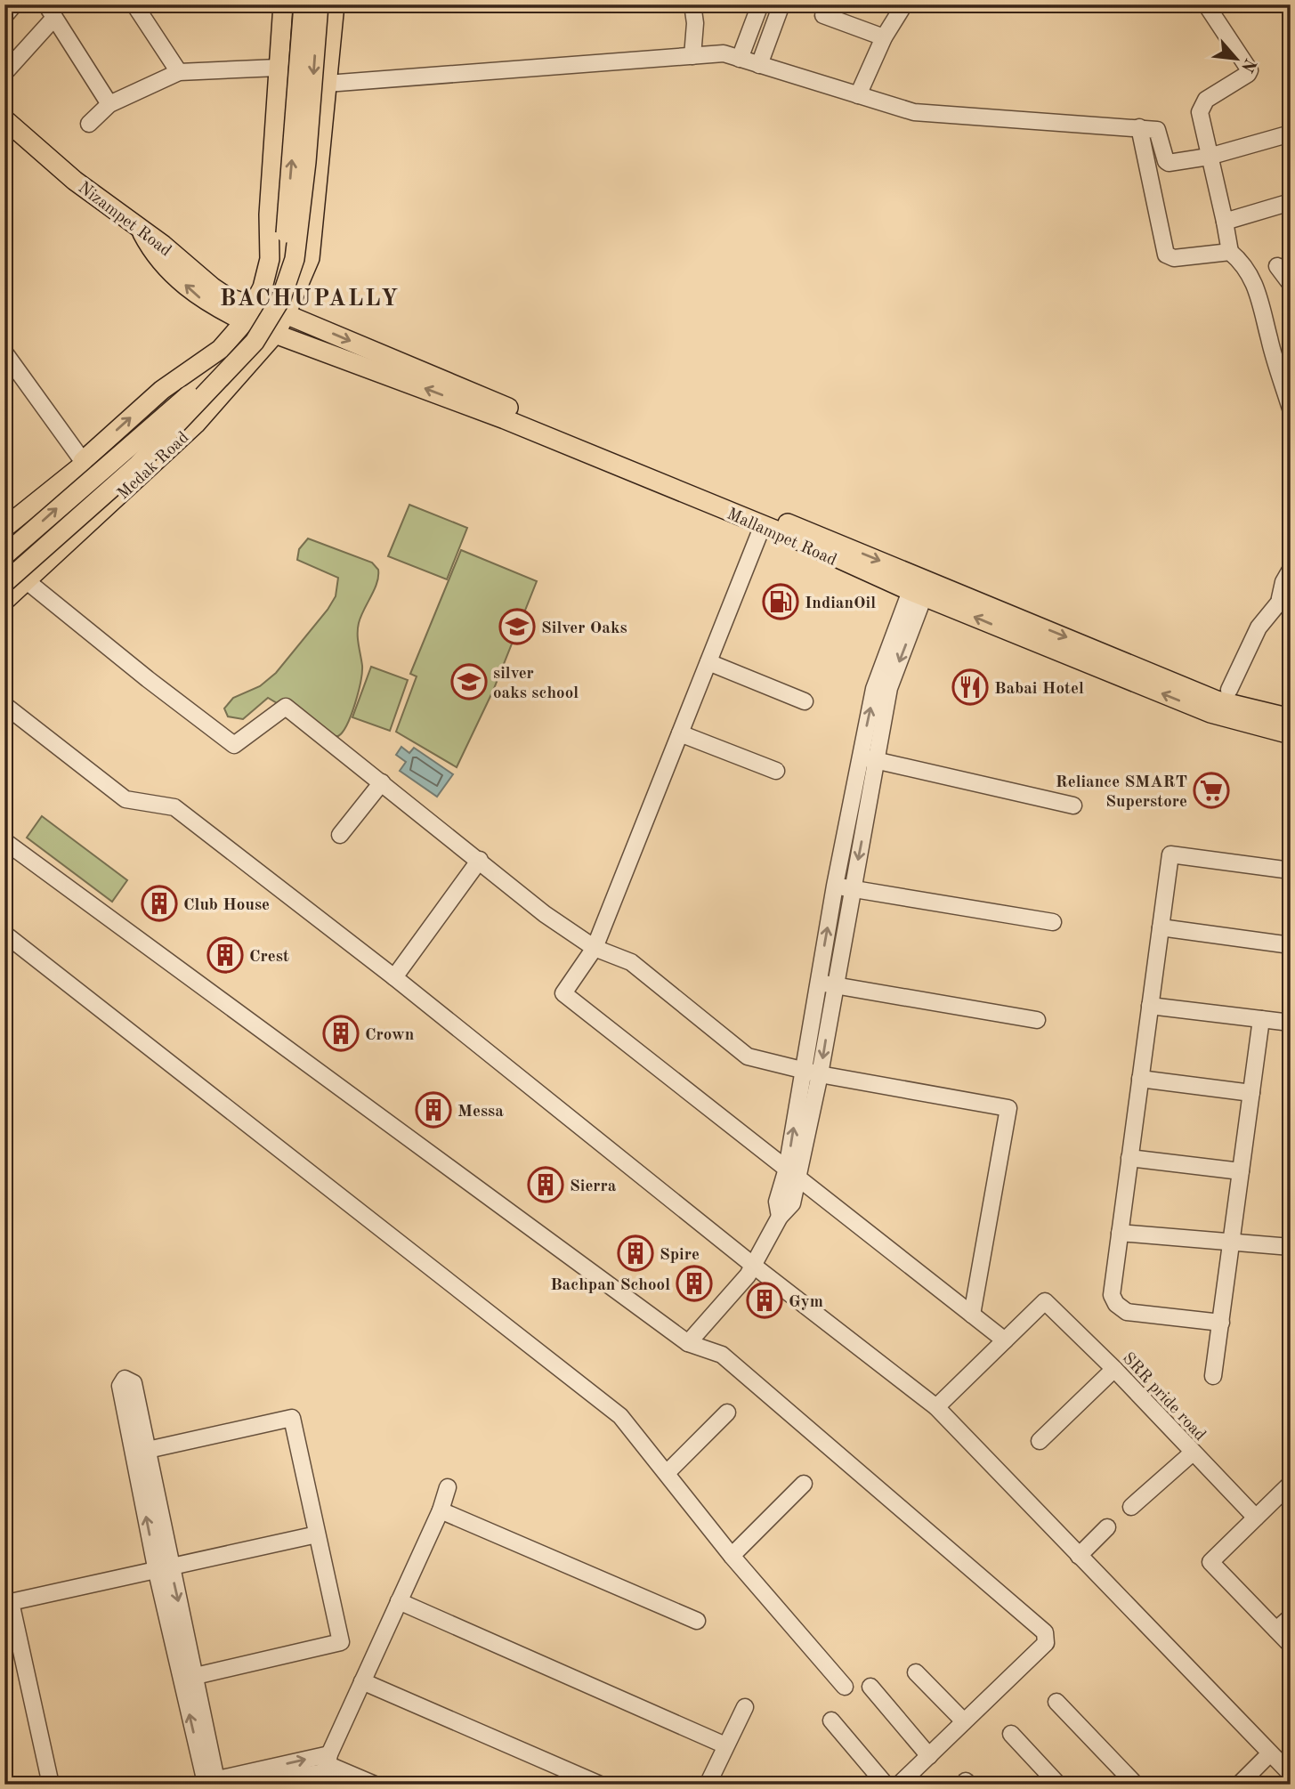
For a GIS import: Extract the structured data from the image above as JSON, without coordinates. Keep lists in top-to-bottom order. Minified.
{"streets":{"main road":["Nizampet Road","Medak Road","Mallampet Road"],"street":["SRR pride road"]},"crossings":[["Medak Road","Mallampet Road"]],"districts":["BACHUPALLY"],"places":{"fuel station":["IndianOil"],"school or university":["Silver Oaks","silver oaks school"],"restaurant":["Babai Hotel"],"supermarket":["Reliance SMART Superstore"],"building":["Club House","Crest","Crown","Messa","Sierra","Spire","Bachpan School","Gym"]},"north":"bottom right"}
